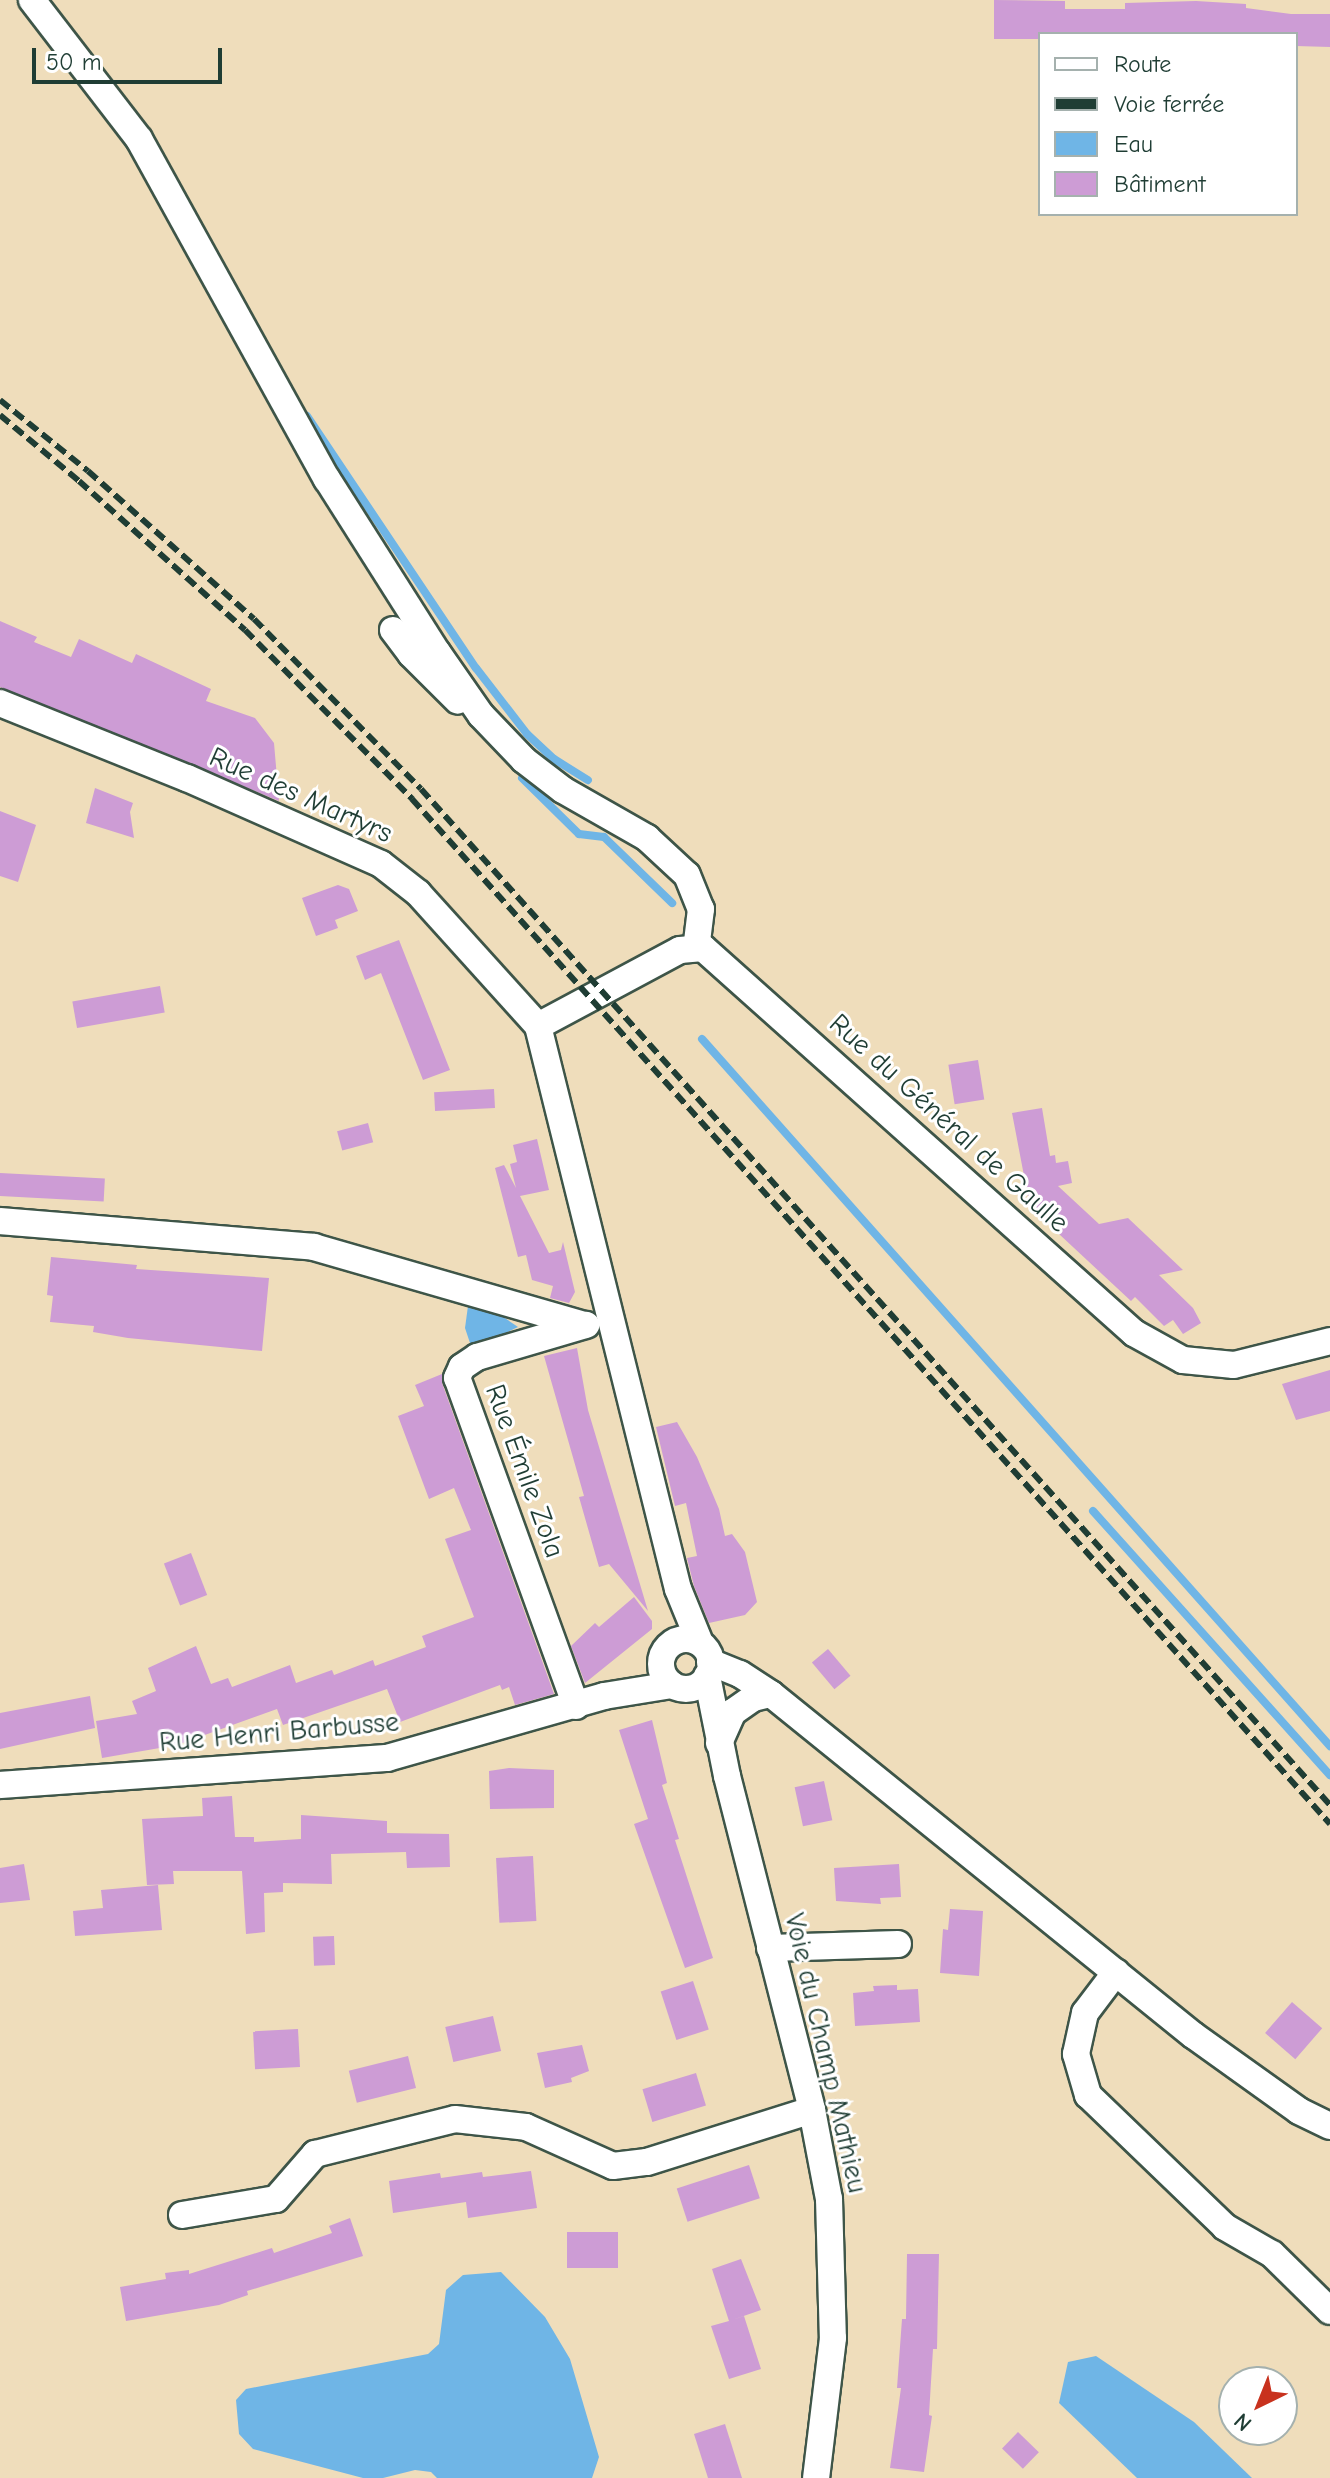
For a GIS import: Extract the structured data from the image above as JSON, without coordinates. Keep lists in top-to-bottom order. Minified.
{"streets":{"street":["Rue des Martyrs","Rue du Général de Gaulle","Rue Émile Zola","Rue Henri Barbusse","Voie du Champ Mathieu"]},"crossings":[["Rue Émile Zola","Rue Henri Barbusse"],["Rue Henri Barbusse","Voie du Champ Mathieu"]],"legend":["Route","Voie ferrée","Eau","Bâtiment"],"scale_bar":"50 m","north":"bottom left"}
